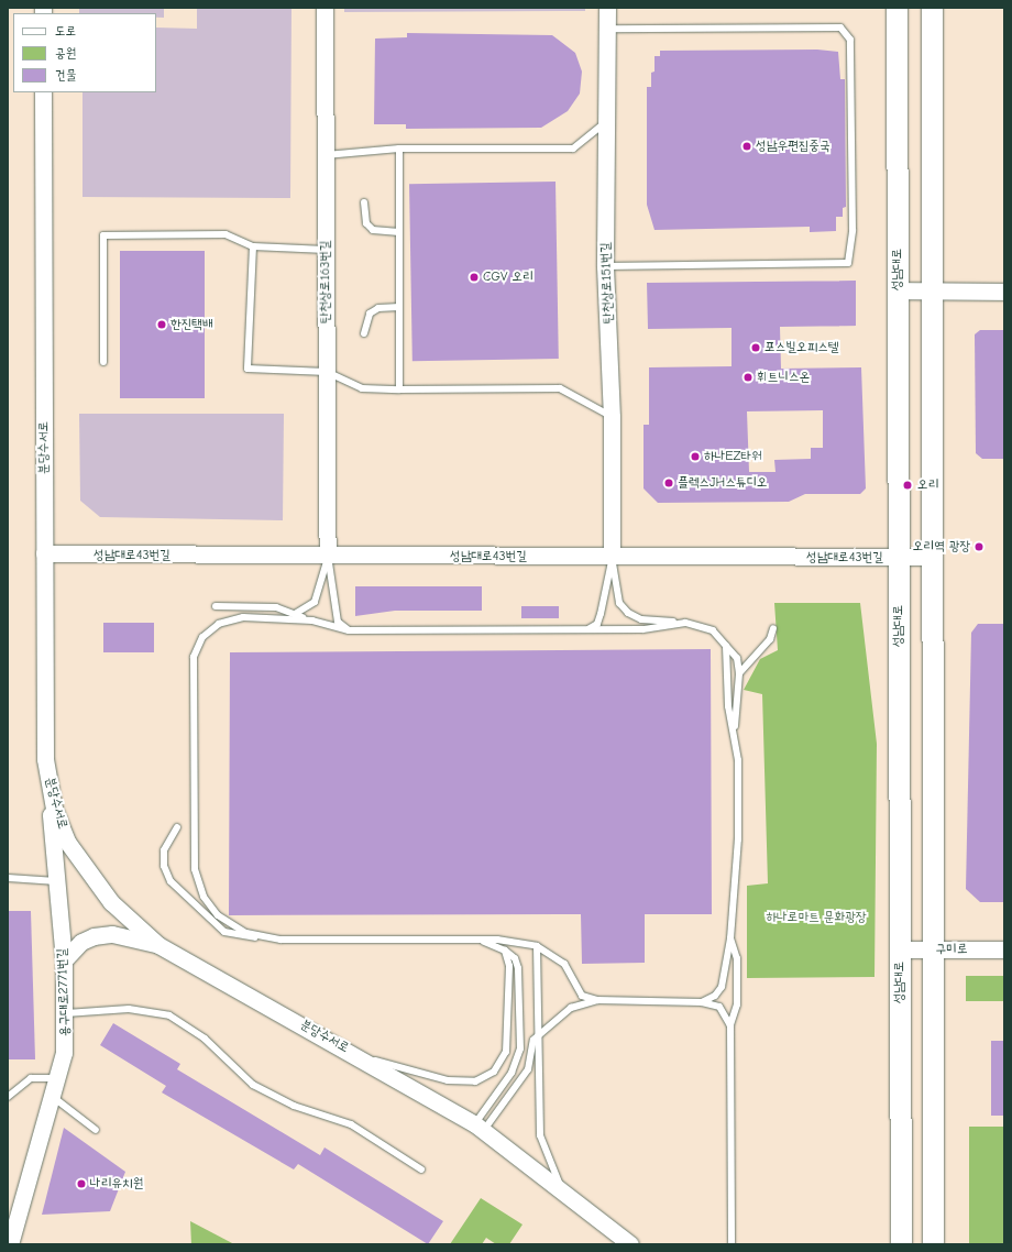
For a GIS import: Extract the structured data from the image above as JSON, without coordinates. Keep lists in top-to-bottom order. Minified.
{"streets":{"main road":["성남대로"],"street":["탄천상로163번길","탄천상로151번길","분당수서로","성남대로43번길","구미로","용구대로2771번길"]},"crossings":[["성남대로","성남대로43번길"],["성남대로","구미로"],["탄천상로163번길","성남대로43번길"],["탄천상로151번길","성남대로43번길"],["분당수서로","성남대로43번길"],["분당수서로","용구대로2771번길"]],"parks":["하나로마트 문화광장"],"places":["성남우편집중국","CGV 오리","한진택배","포스빌오피스텔","휘트니스온","하나EZ타워","플렉스JH스튜디오","오리","오리역 광장","나리유치원"],"legend":["도로","공원","건물"]}
